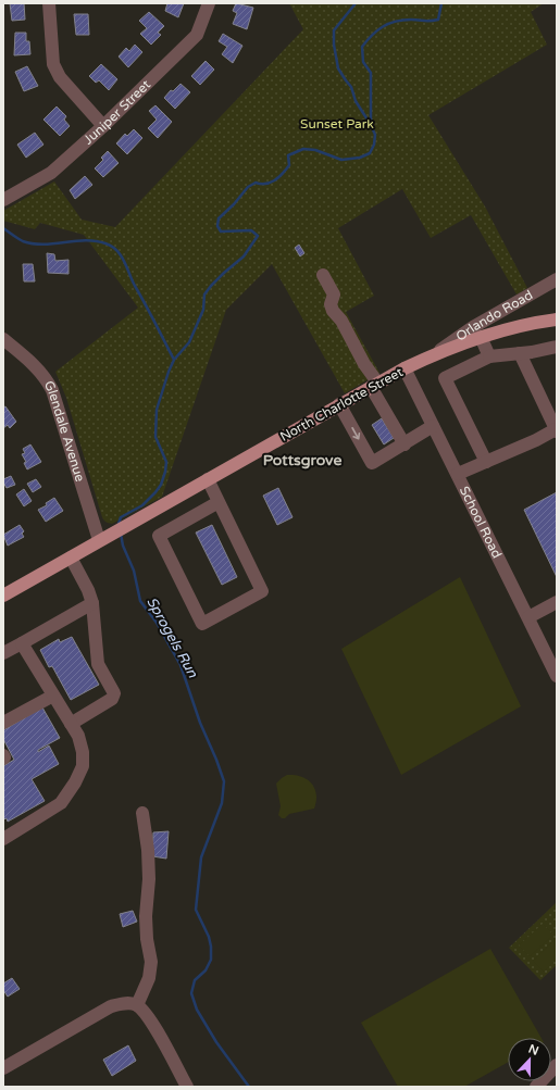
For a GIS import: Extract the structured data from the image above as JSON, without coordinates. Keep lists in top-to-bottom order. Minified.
{"streets":{"main road":["North Charlotte Street"],"street":["Juniper Street","Orlando Road","Glendale Avenue","School Road"]},"crossings":[["Orlando Road","North Charlotte Street"],["North Charlotte Street","Glendale Avenue"],["North Charlotte Street","School Road"]],"districts":["Pottsgrove"],"water":["Sprogels Run"],"parks":["Sunset Park"],"north":"top"}
